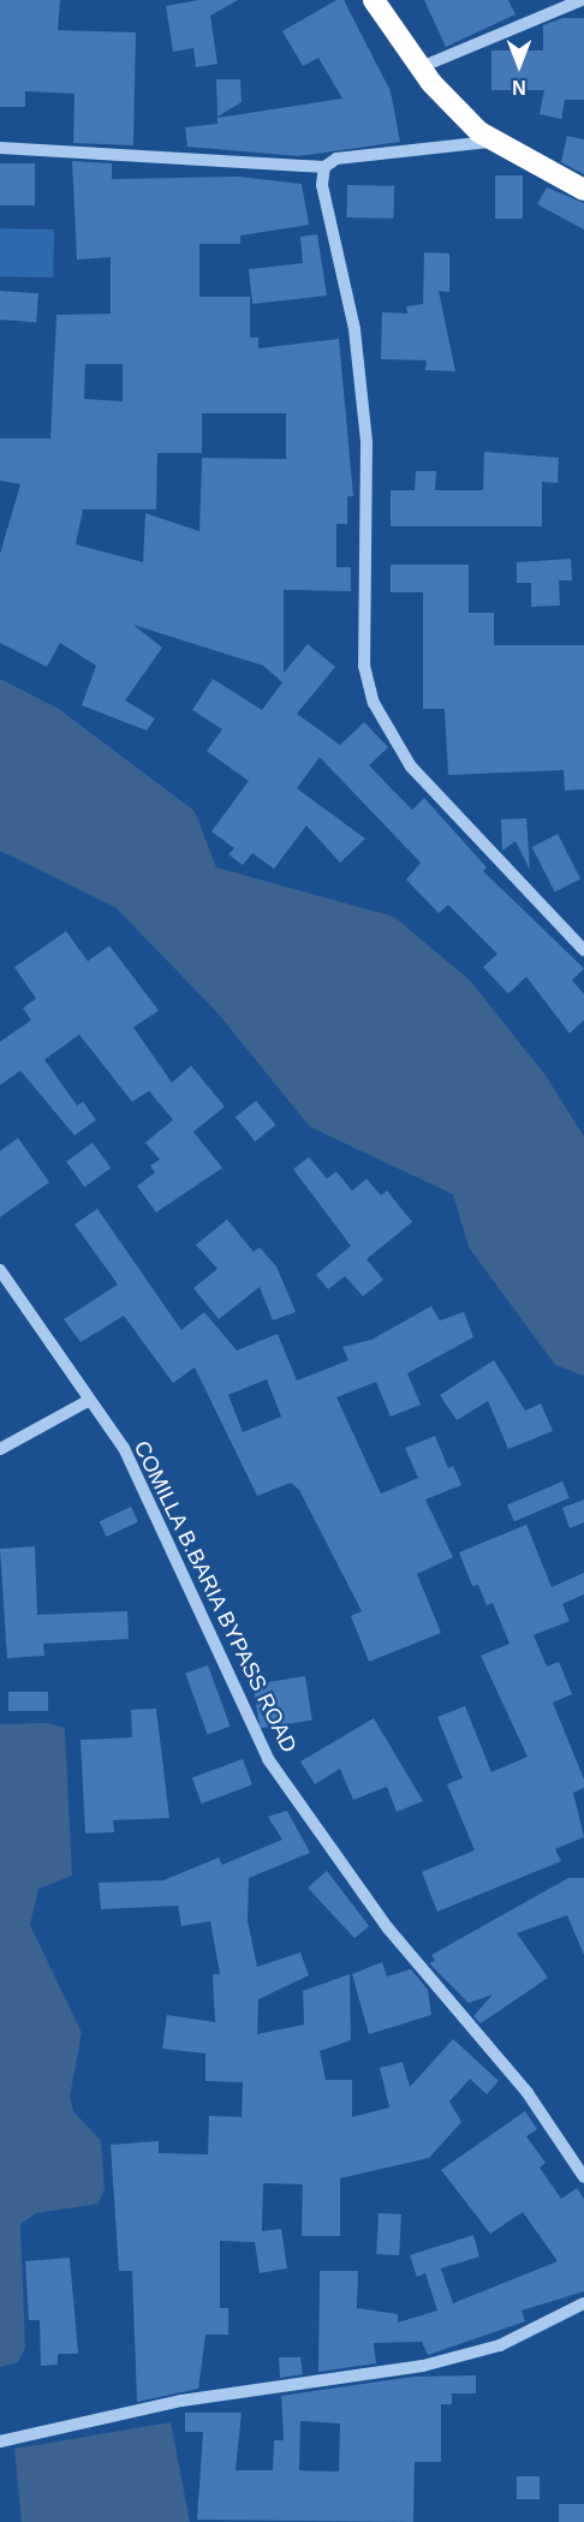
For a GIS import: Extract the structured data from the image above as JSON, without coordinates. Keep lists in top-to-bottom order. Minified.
{"streets":{"street":["COMILLA B.BARIA BYPASS ROAD"]},"north":"bottom"}
